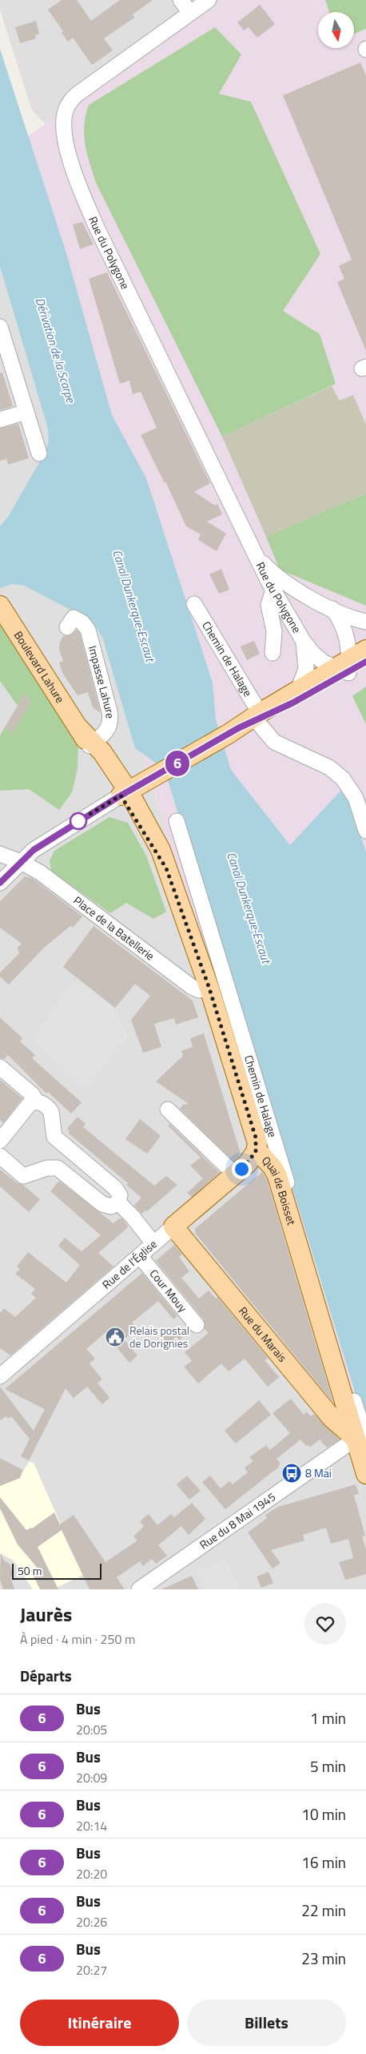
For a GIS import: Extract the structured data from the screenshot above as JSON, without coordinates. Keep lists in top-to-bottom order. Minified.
{"streets":{"main road":["Boulevard Lahure","Quai de Boisset","Rue de l'Église","Rue du Marais"],"street":["Rue du Polygone","Chemin de Halage","Impasse Lahure","Place de la Batellerie","Cour Mouy","Rue du 8 Mai 1945"]},"crossings":[["Chemin de Halage","Quai de Boisset"],["Chemin de Halage","Rue du Marais"],["Chemin de Halage","Rue du 8 Mai 1945"],["Boulevard Lahure","Impasse Lahure"],["Boulevard Lahure","Quai de Boisset"],["Place de la Batellerie","Quai de Boisset"],["Quai de Boisset","Rue de l'Église"],["Quai de Boisset","Rue du Marais"],["Quai de Boisset","Rue du 8 Mai 1945"],["Rue de l'Église","Cour Mouy"],["Rue de l'Église","Rue du Marais"],["Rue du Marais","Rue du 8 Mai 1945"]],"water":["Dérivation de la Scarpe","Canal Dunkerque-Escaut"],"places":{"public building":["Relais postal de Dorignies"],"bus stop":["8 Mai"]},"lines":["bus line 6"],"scale_bar":"50 m","north":"bottom","page":{"on_map":"6","scale":"50 m","heading":[["Jaurès","À pied · 4 min · 250 m"],"Départs"],"list":[{"mark":"6","name":"Bus","note":"20:05","value":"1 min"},{"mark":"6","name":"Bus","note":"20:09","value":"5 min"},{"mark":"6","name":"Bus","note":"20:14","value":"10 min"},{"mark":"6","name":"Bus","note":"20:20","value":"16 min"},{"mark":"6","name":"Bus","note":"20:26","value":"22 min"},{"mark":"6","name":"Bus","note":"20:27","value":"23 min"}],"buttons":["Itinéraire","Billets"]}}
